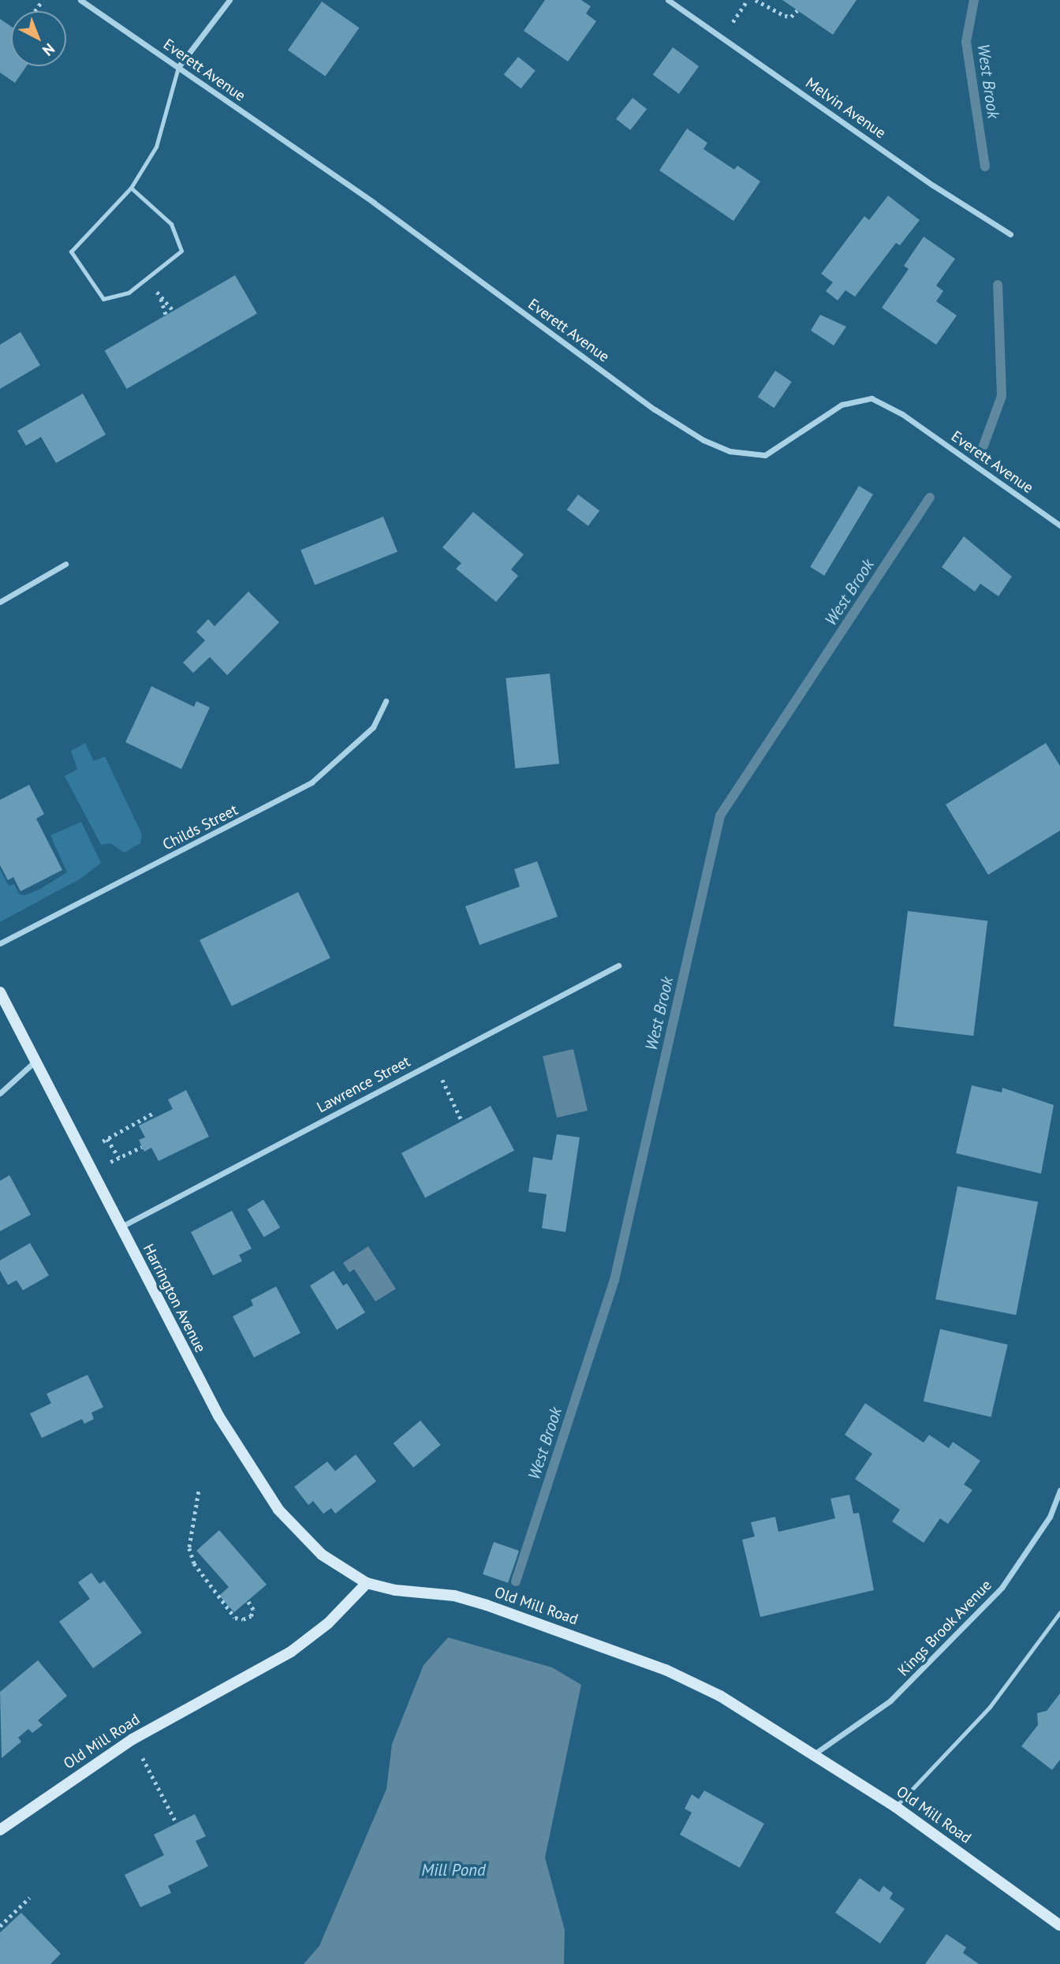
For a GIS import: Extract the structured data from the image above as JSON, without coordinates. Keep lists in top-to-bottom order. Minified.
{"streets":{"main road":["Harrington Avenue","Old Mill Road"],"street":["Everett Avenue","Melvin Avenue","Childs Street","Lawrence Street","Kings Brook Avenue"]},"crossings":[["Lawrence Street","Harrington Avenue"],["Harrington Avenue","Old Mill Road"],["Old Mill Road","Kings Brook Avenue"]],"water":["West Brook","Mill Pond"],"north":"bottom right"}
